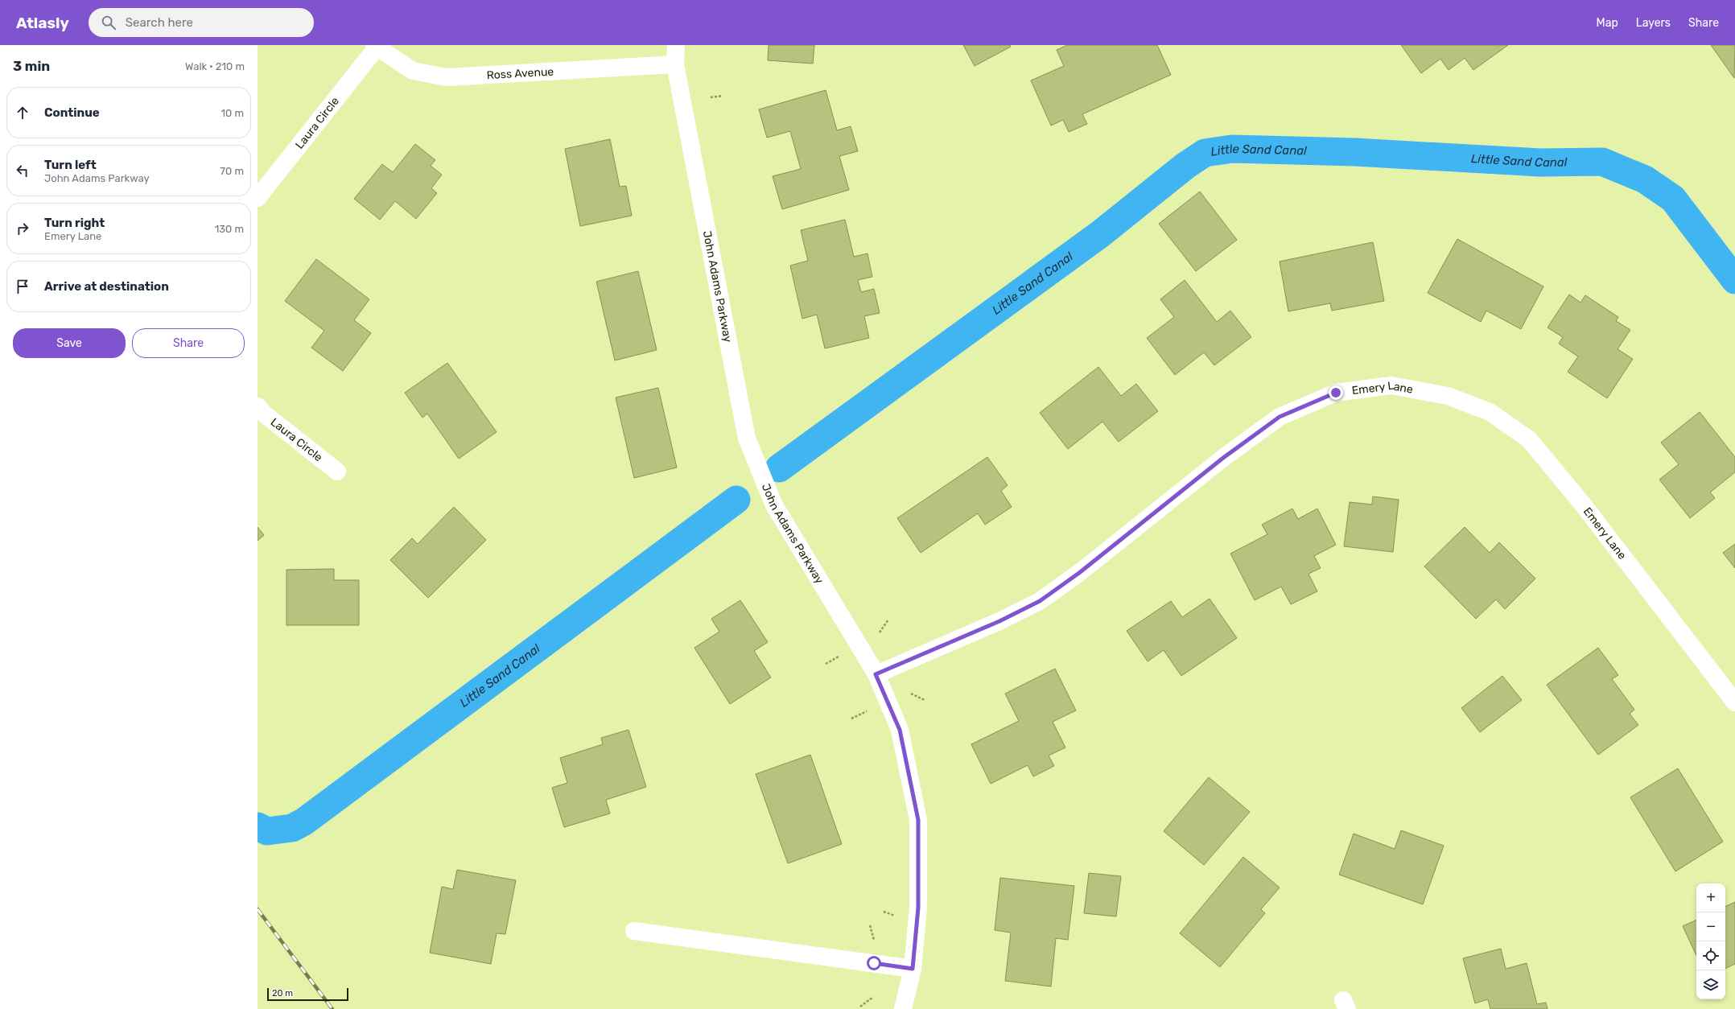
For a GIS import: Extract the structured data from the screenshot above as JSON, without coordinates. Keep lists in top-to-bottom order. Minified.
{"streets":{"street":["Ross Avenue","Laura Circle","John Adams Parkway","Emery Lane"]},"crossings":[["Ross Avenue","Laura Circle"],["Ross Avenue","John Adams Parkway"],["John Adams Parkway","Emery Lane"]],"water":["Little Sand Canal"],"scale_bar":"20 m","page":{"header":"Atlasly","search":"Search here","nav":["Map","Layers","Share"],"heading":["3 min","Walk · 210 m"],"list":[["Continue","10 m"],["Turn left","John Adams Parkway","70 m"],["Turn right","Emery Lane","130 m"],"Arrive at destination"],"buttons":["Save","Share"],"map_buttons":["+","−"],"scale":"20 m"}}
